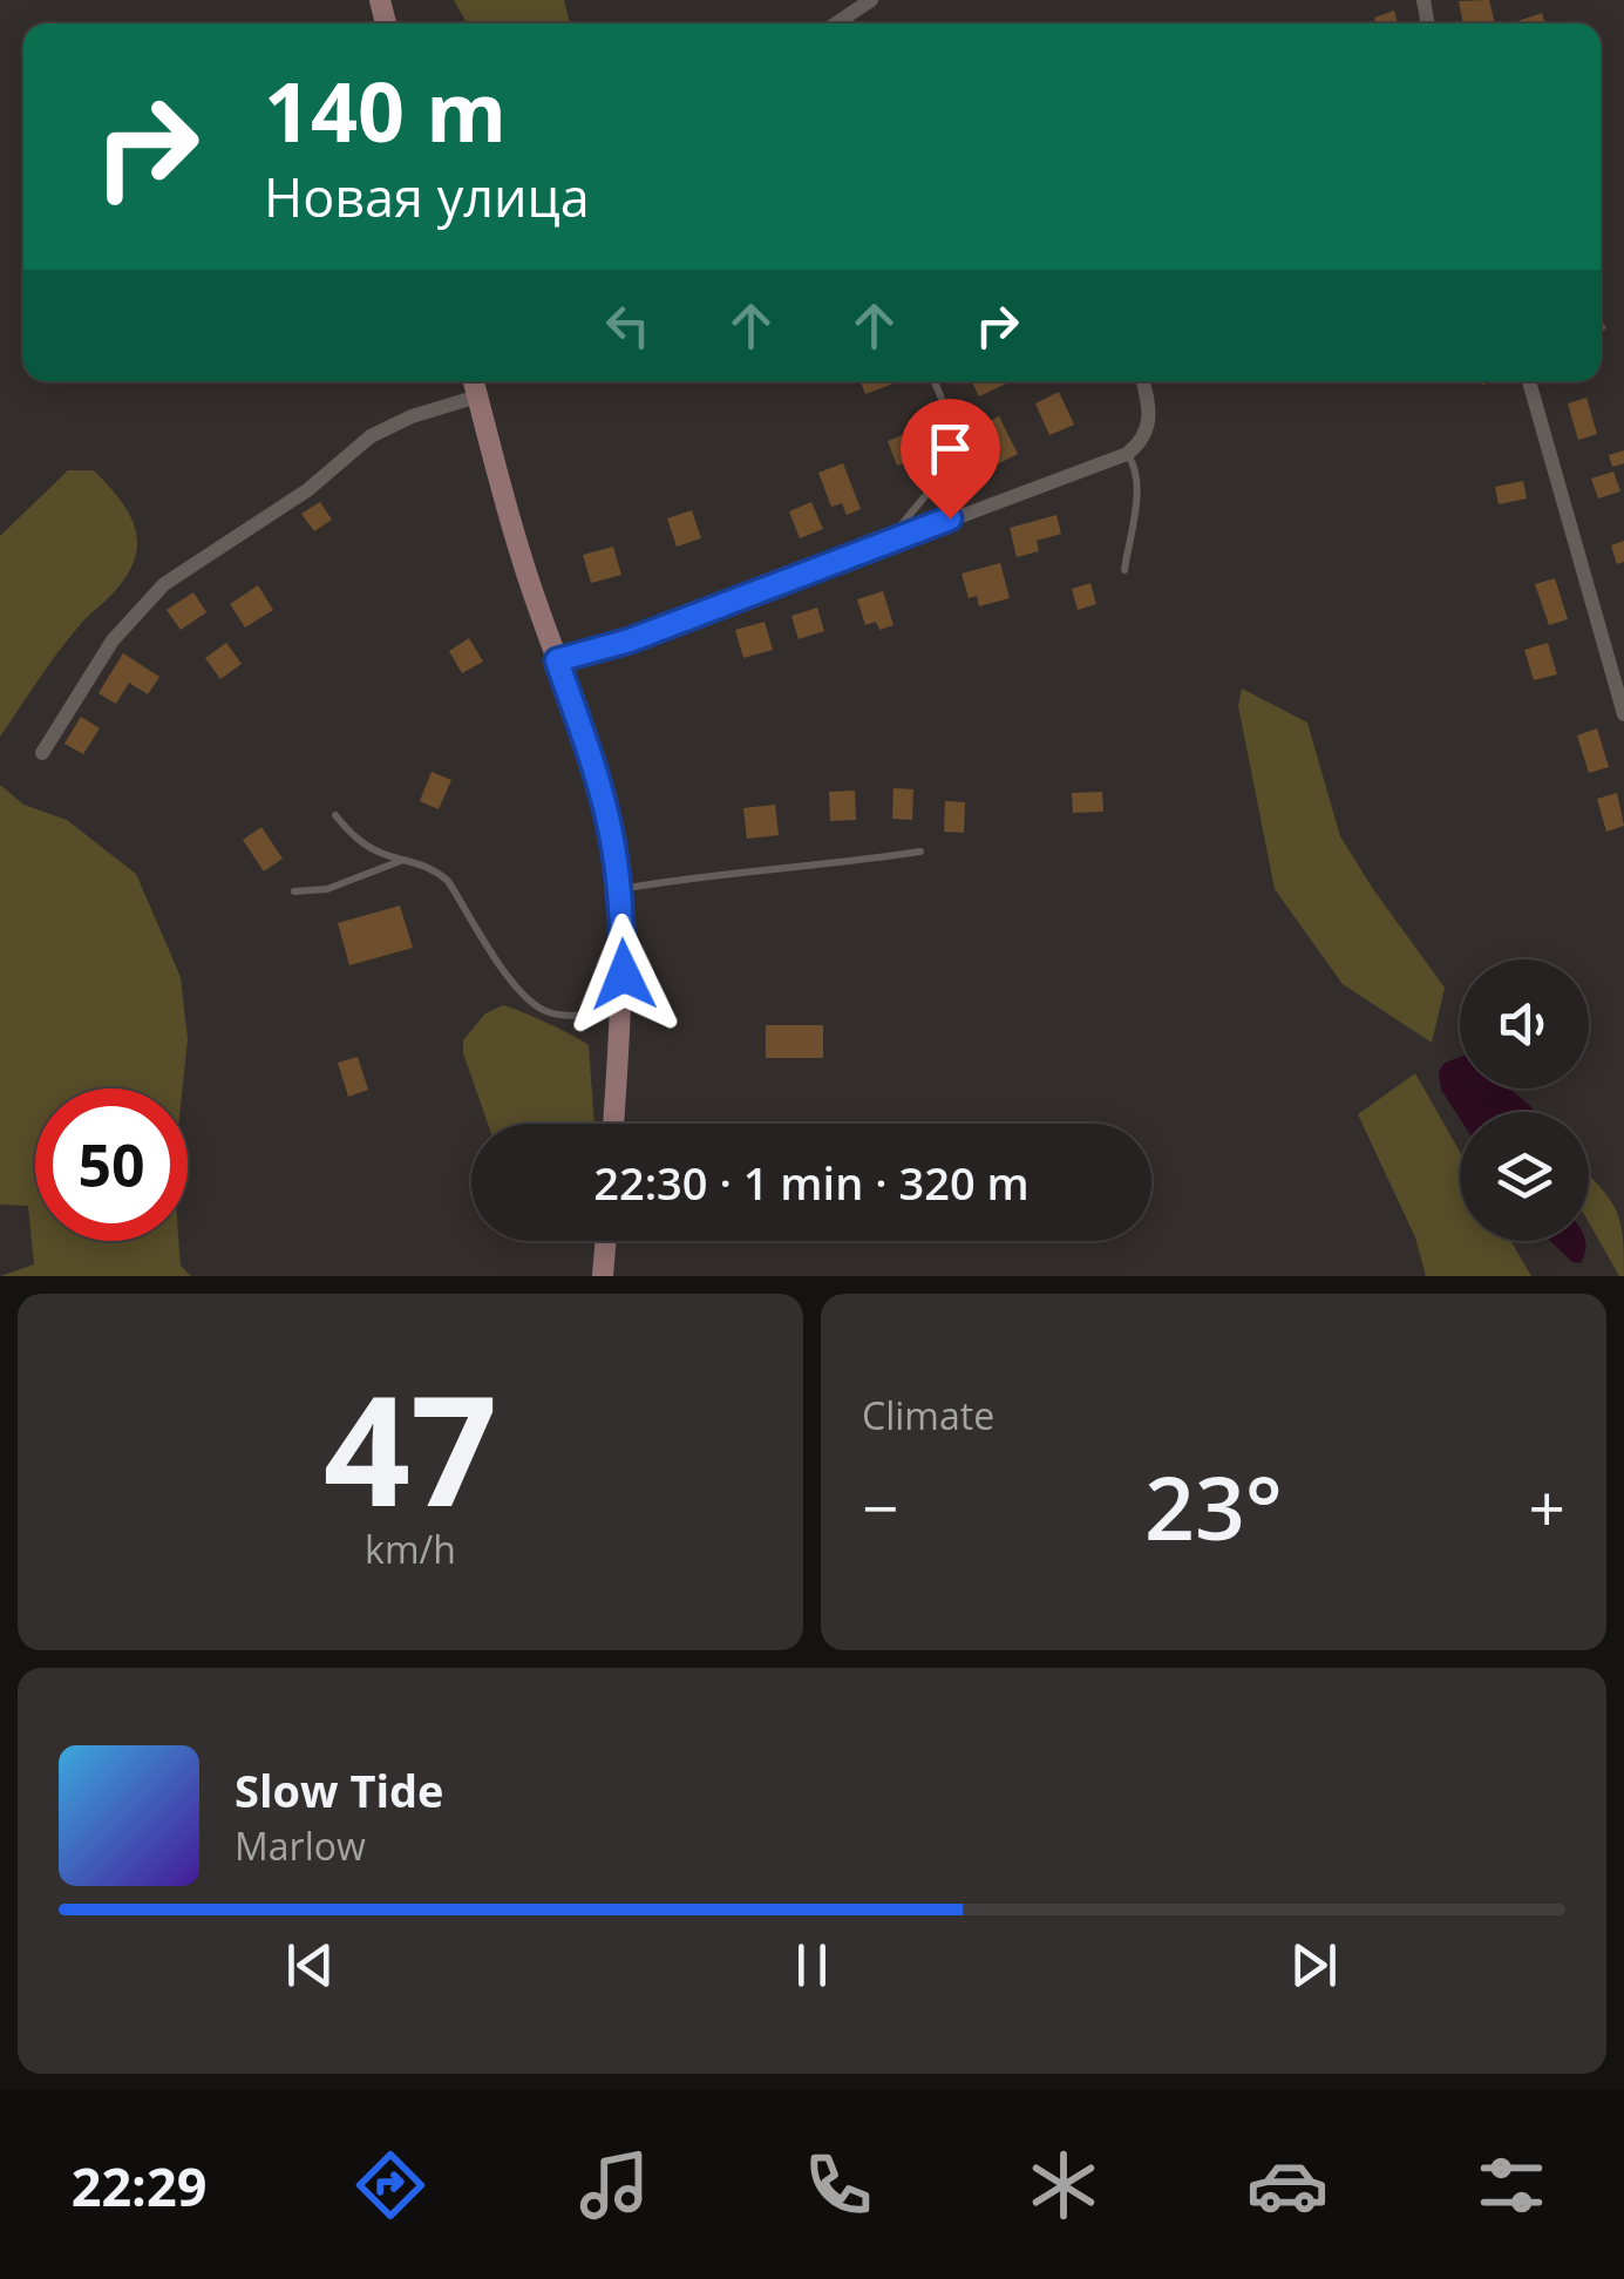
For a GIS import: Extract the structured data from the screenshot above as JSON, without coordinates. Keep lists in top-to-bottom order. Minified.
{"page":{"turn":["140 m","Новая улица"],"limit":"50","trip":"22:30 · 1 min · 320 m","tile":[["47","km/h"],"Climate"],"heat":["−","23°","+"],"song":["Slow Tide","Marlow"],"tabs":"22:29"}}
